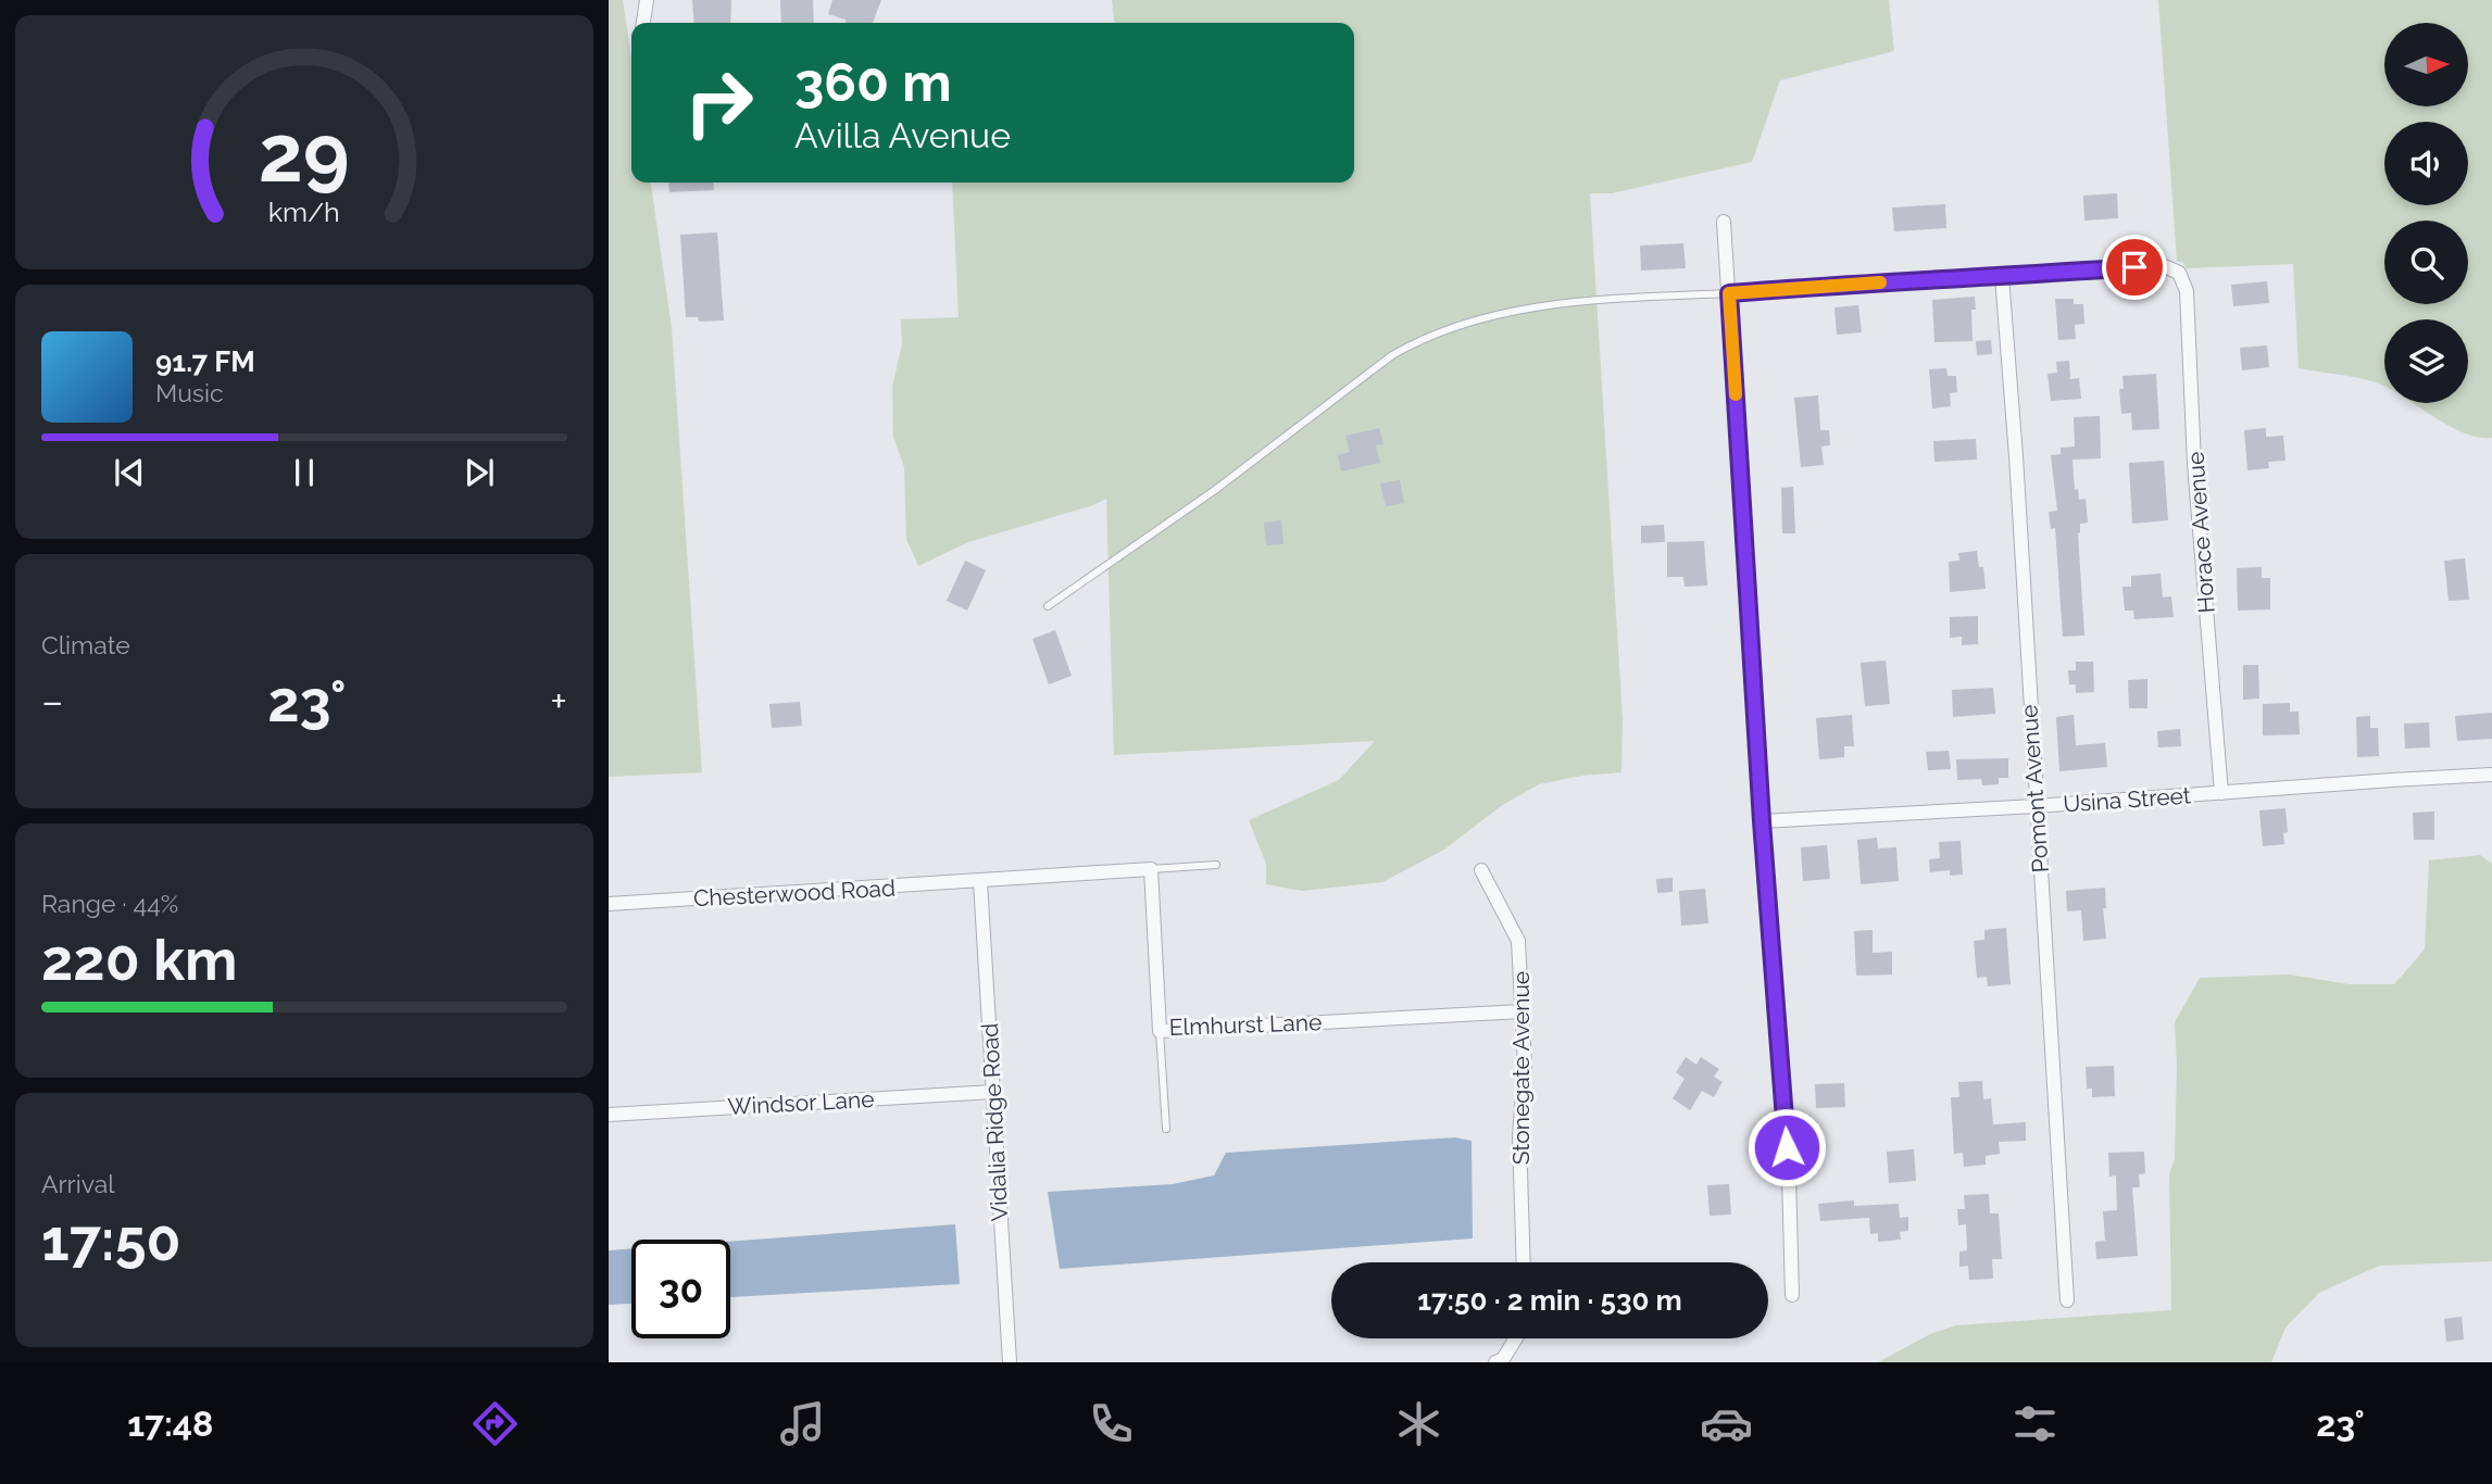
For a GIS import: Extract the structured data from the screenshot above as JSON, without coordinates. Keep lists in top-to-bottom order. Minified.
{"streets":{"street":["Horace Avenue","Pomont Avenue","Usina Street","Chesterwood Road","Elmhurst Lane","Stonegate Avenue","Windsor Lane","Vidalia Ridge Road"]},"crossings":[["Horace Avenue","Pomont Avenue"],["Horace Avenue","Usina Street"],["Pomont Avenue","Usina Street"],["Chesterwood Road","Vidalia Ridge Road"],["Elmhurst Lane","Stonegate Avenue"],["Windsor Lane","Vidalia Ridge Road"]],"north":"right","page":{"turn":["360 m","Avilla Avenue"],"song":["91.7 FM","Music"],"tile":["Climate",["Range · 44%","220 km"],["Arrival","17:50"]],"heat":["−","23°","+"],"limit":"30","trip":"17:50 · 2 min · 530 m","tabs":["17:48","23°"],"gauge":["29","km/h"]}}
